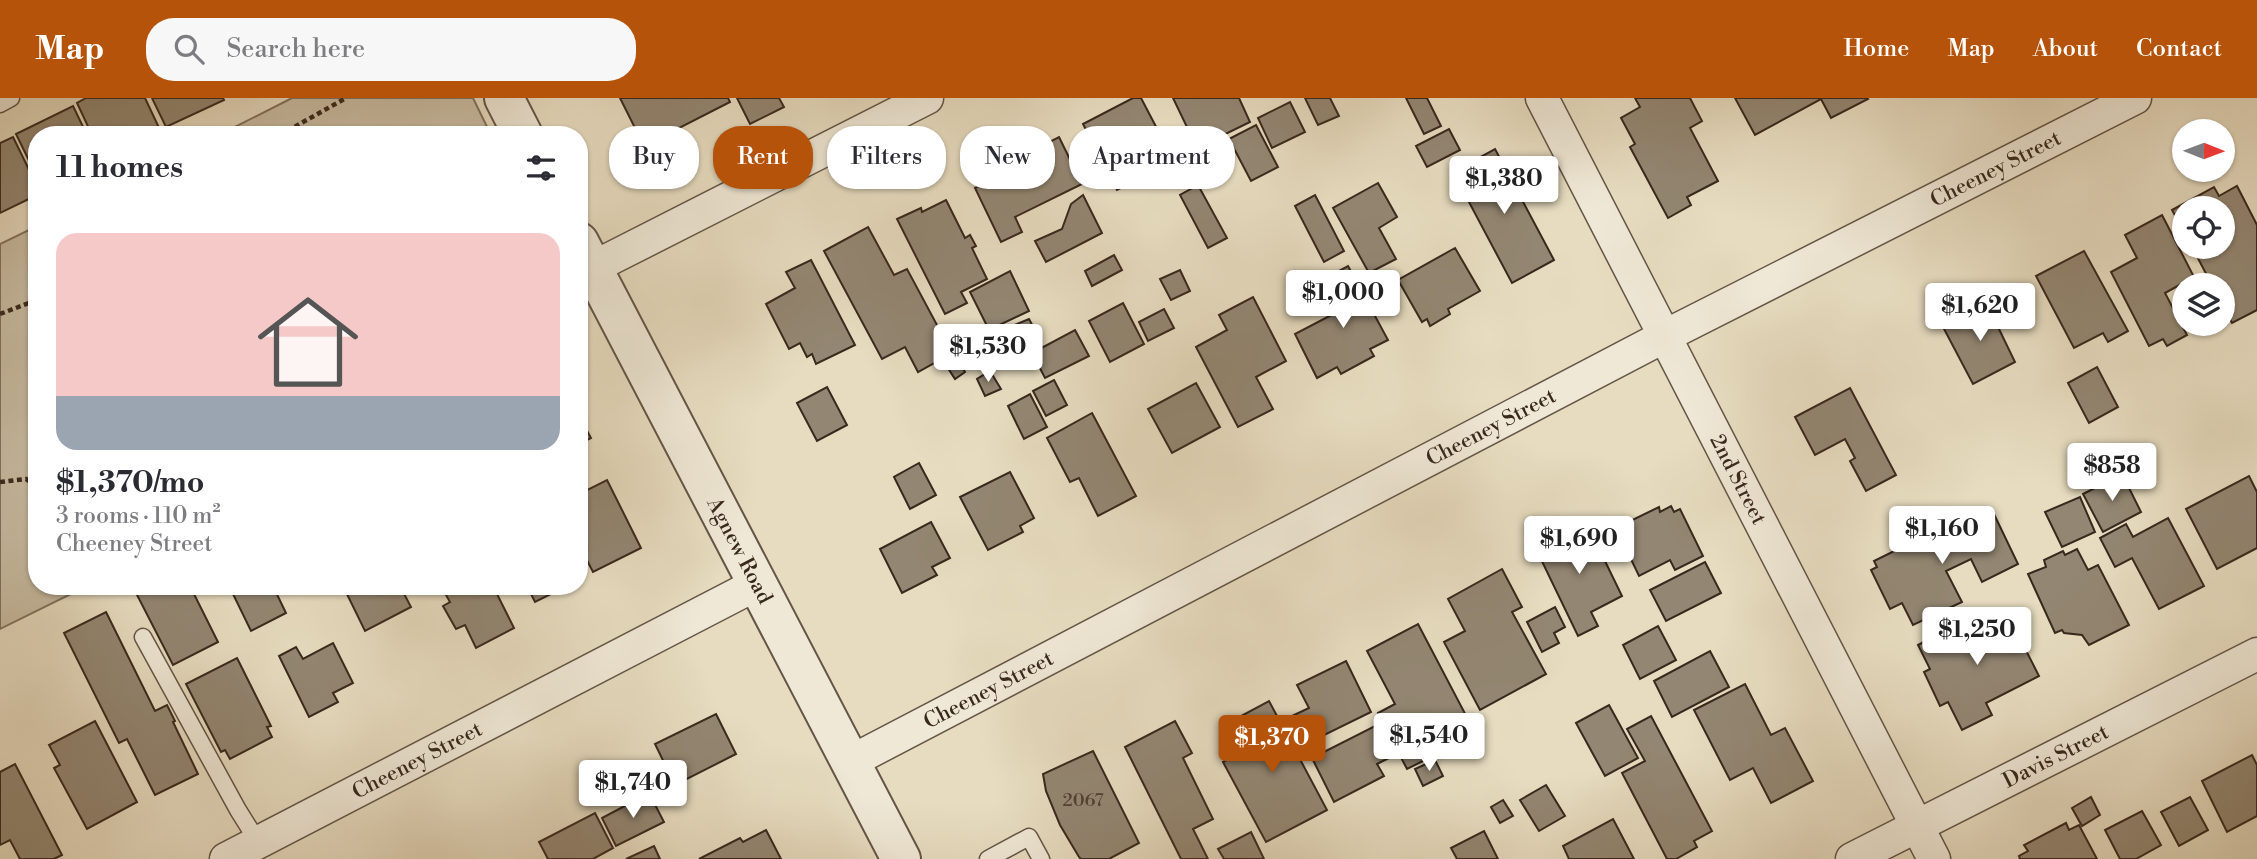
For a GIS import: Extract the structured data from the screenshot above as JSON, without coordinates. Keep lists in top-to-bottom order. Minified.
{"streets":{"street":["Cheeney Street","2nd Street","Agnew Road","Davis Street"]},"crossings":[["Cheeney Street","2nd Street"],["Cheeney Street","Agnew Road"],["2nd Street","Davis Street"]],"house_numbers":["2067"],"north":"right","page":{"header":"Map","search":"Search here","nav":["Home","Map","About","Contact"],"chip":["Buy","Rent","Filters","New","Apartment"],"heading":"11 homes","price":["$1,380","$1,000","$1,620","$1,530","$858","$1,160","$1,690","$1,250","$1,540","$1,370","$1,740"],"list":[{"name":"$1,370/mo","note":"3 rooms · 110 m² · Cheeney Street"}]}}
